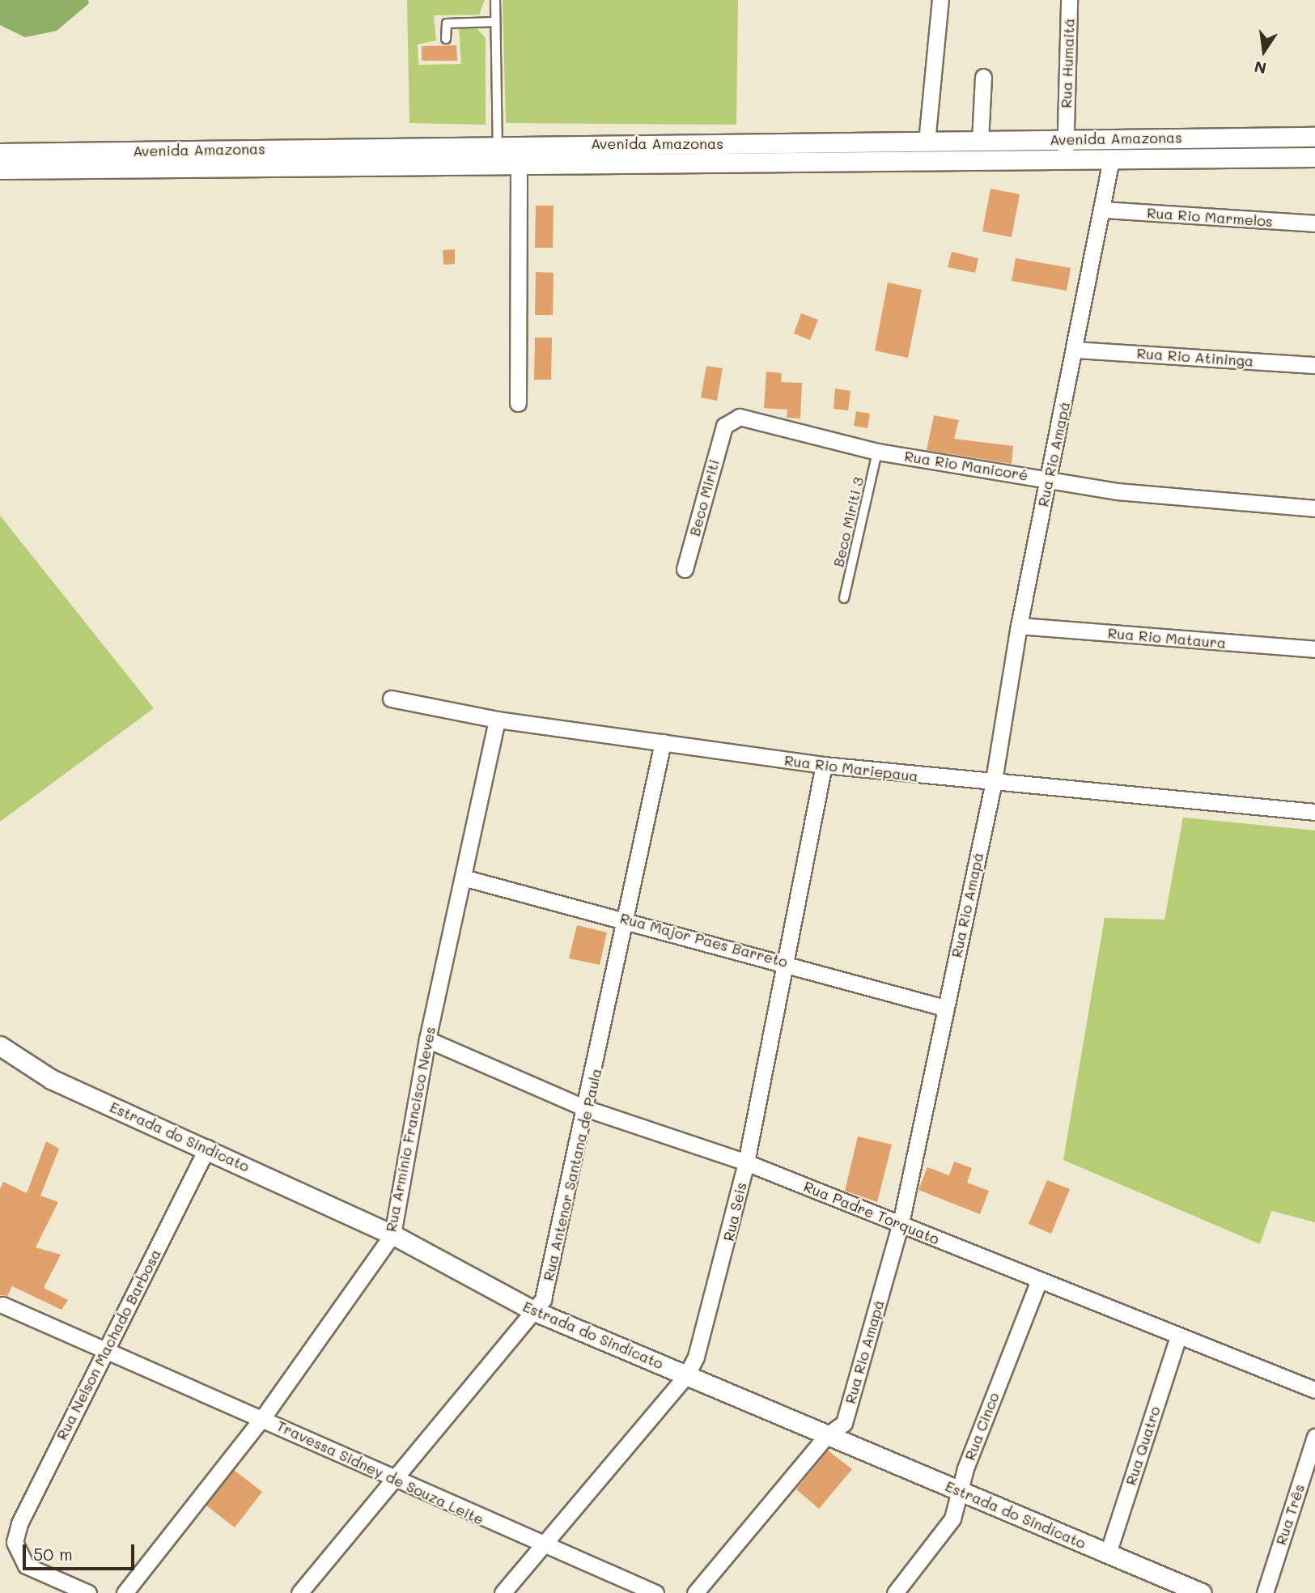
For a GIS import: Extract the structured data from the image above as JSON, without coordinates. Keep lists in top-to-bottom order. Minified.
{"streets":{"street":["Rua Humaitá","Avenida Amazonas","Rua Rio Marmelos","Rua Rio Atininga","Rua Rio Amapá","Rua Rio Manicoré","Beco Miriti","Rua Rio Mataura","Rua Rio Mariepaua","Rua Major Paes Barreto","Rua Armínio Francisco Neves","Estrada do Sindicato","Rua Antenor Santana de Paula","Rua Seis","Rua Padre Torquato","Rua Nelson Machado Barbosa","Rua Cinco","Rua Quatro","Travessa Sidney de Souza Leite","Rua Três"],"lane":["Beco Miriti 3"]},"crossings":[["Rua Humaitá","Avenida Amazonas"],["Avenida Amazonas","Rua Rio Amapá"],["Rua Rio Marmelos","Rua Rio Amapá"],["Rua Rio Atininga","Rua Rio Amapá"],["Rua Rio Amapá","Rua Rio Manicoré"],["Rua Rio Amapá","Rua Rio Mataura"],["Rua Rio Amapá","Rua Rio Mariepaua"],["Rua Rio Amapá","Rua Major Paes Barreto"],["Rua Rio Amapá","Estrada do Sindicato"],["Rua Rio Amapá","Rua Padre Torquato"],["Rua Rio Manicoré","Beco Miriti"],["Rua Rio Manicoré","Beco Miriti 3"],["Rua Rio Mariepaua","Rua Armínio Francisco Neves"],["Rua Rio Mariepaua","Rua Antenor Santana de Paula"],["Rua Rio Mariepaua","Rua Seis"],["Rua Major Paes Barreto","Rua Armínio Francisco Neves"],["Rua Major Paes Barreto","Rua Antenor Santana de Paula"],["Rua Major Paes Barreto","Rua Seis"],["Rua Armínio Francisco Neves","Estrada do Sindicato"],["Rua Armínio Francisco Neves","Rua Padre Torquato"],["Rua Armínio Francisco Neves","Travessa Sidney de Souza Leite"],["Estrada do Sindicato","Rua Antenor Santana de Paula"],["Estrada do Sindicato","Rua Seis"],["Estrada do Sindicato","Rua Nelson Machado Barbosa"],["Estrada do Sindicato","Rua Cinco"],["Estrada do Sindicato","Rua Quatro"],["Rua Antenor Santana de Paula","Rua Padre Torquato"],["Rua Antenor Santana de Paula","Travessa Sidney de Souza Leite"],["Rua Seis","Rua Padre Torquato"],["Rua Seis","Travessa Sidney de Souza Leite"],["Rua Padre Torquato","Rua Cinco"],["Rua Padre Torquato","Rua Quatro"],["Rua Nelson Machado Barbosa","Travessa Sidney de Souza Leite"]],"scale_bar":"50 m","north":"bottom"}
